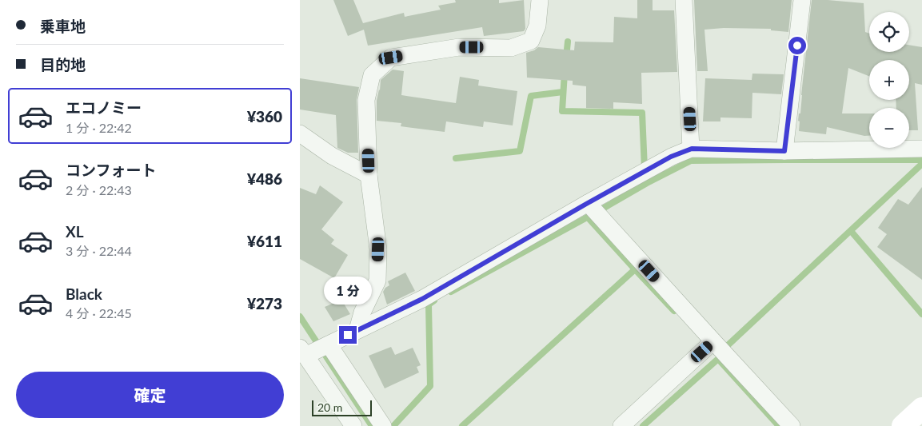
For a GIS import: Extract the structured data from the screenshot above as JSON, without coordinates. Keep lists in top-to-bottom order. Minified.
{"scale_bar":"20 m","page":{"banner":["乗車地","目的地"],"map_buttons":["+","−"],"list":[{"name":"エコノミー","note":"1 分 · 22:42","value":"¥360"},{"name":"コンフォート","note":"2 分 · 22:43","value":"¥486"},{"name":"XL","note":"3 分 · 22:44","value":"¥611"},{"name":"Black","note":"4 分 · 22:45","value":"¥273"}],"bubble":"1 分","buttons":"確定","scale":"20 m"}}
